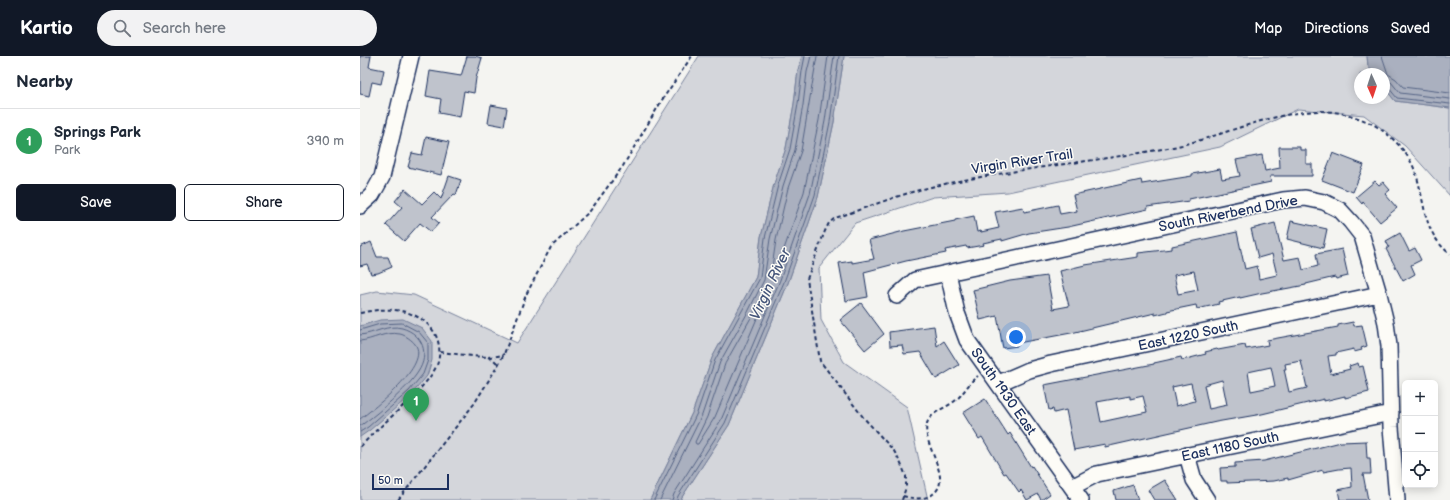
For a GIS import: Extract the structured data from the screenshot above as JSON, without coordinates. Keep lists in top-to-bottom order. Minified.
{"streets":{"street":["South Riverbend Drive","East 1220 South","South 1930 East","East 1180 South"],"path":["Virgin River Trail"]},"crossings":[["South Riverbend Drive","East 1220 South"],["South Riverbend Drive","South 1930 East"],["South Riverbend Drive","East 1180 South"],["East 1220 South","South 1930 East"],["South 1930 East","East 1180 South"]],"water":["Virgin River"],"scale_bar":"50 m","north":"bottom","page":{"header":"Kartio","search":"Search here","nav":["Map","Directions","Saved"],"heading":"Nearby","list":[{"mark":"1","name":"Springs Park","note":"Park","value":"390 m"}],"buttons":["Save","Share"],"map_buttons":["+","−"],"pins":"1","scale":"50 m"}}
